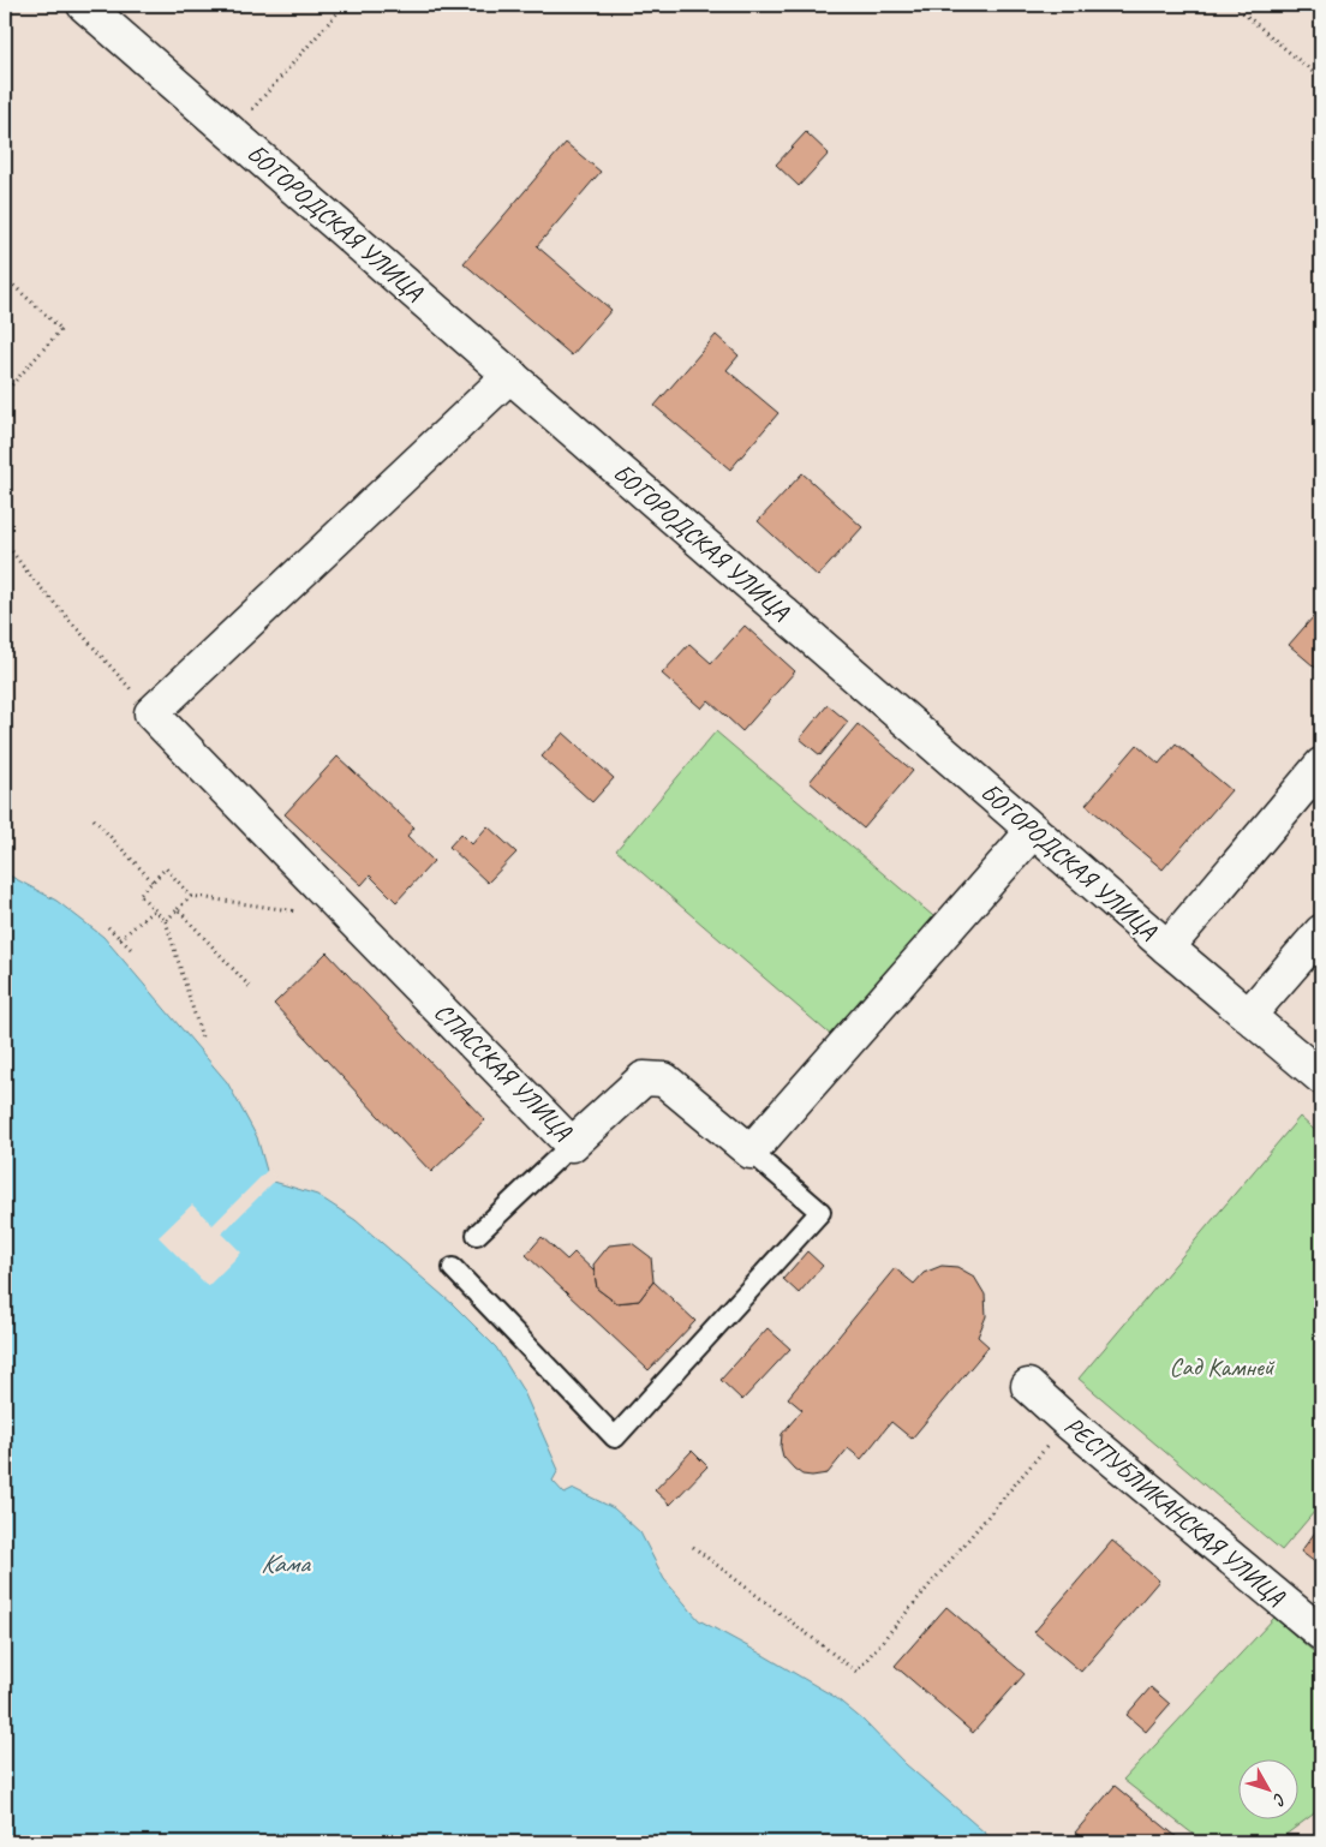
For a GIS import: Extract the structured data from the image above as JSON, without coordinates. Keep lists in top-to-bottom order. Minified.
{"streets":{"street":["БОГОРОДСКАЯ УЛИЦА","СПАССКАЯ УЛИЦА","РЕСПУБЛИКАНСКАЯ УЛИЦА"]},"water":["Кама"],"parks":["Сад Камней"],"north":"bottom right"}
